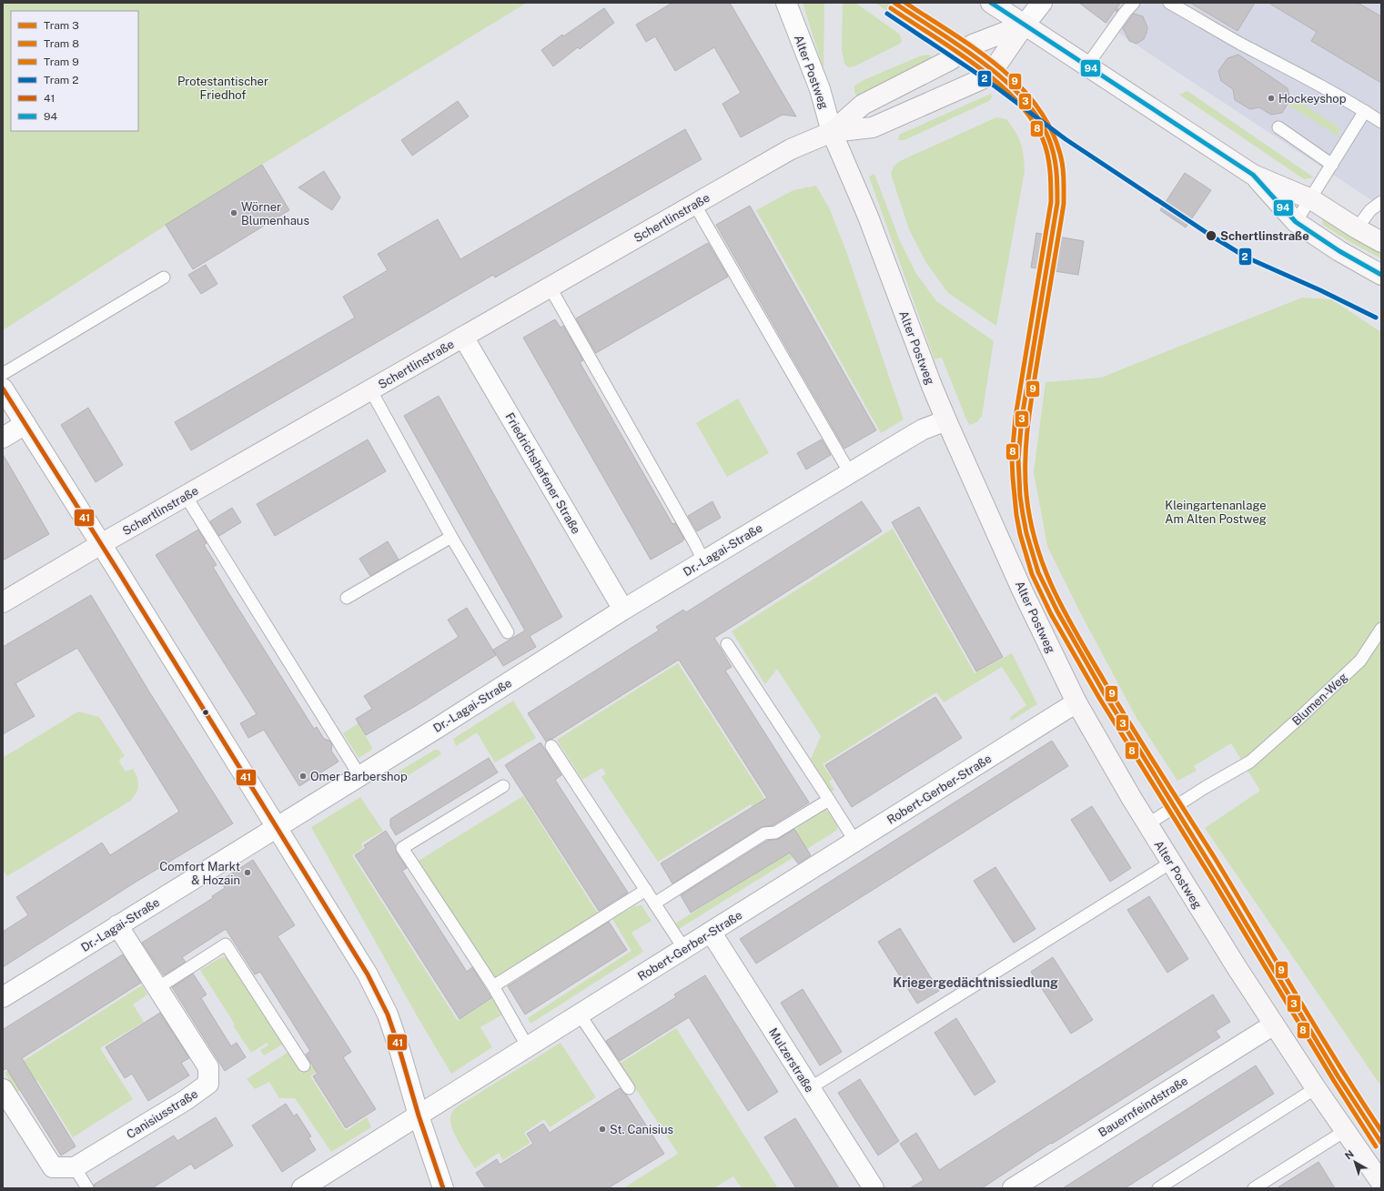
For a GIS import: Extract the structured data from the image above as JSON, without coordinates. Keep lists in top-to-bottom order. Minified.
{"streets":{"street":["Alter Postweg","Schertlinstraße","Friedrichshafener Straße","Dr.-Lagai-Straße","Robert-Gerber-Straße","Mulzerstraße","Bauernfeindstraße","Canisiusstraße"],"lane":["Blumen-Weg"]},"crossings":[["Alter Postweg","Schertlinstraße"],["Alter Postweg","Dr.-Lagai-Straße"],["Alter Postweg","Blumen-Weg"],["Alter Postweg","Robert-Gerber-Straße"],["Alter Postweg","Bauernfeindstraße"],["Schertlinstraße","Friedrichshafener Straße"],["Friedrichshafener Straße","Dr.-Lagai-Straße"],["Dr.-Lagai-Straße","Canisiusstraße"],["Robert-Gerber-Straße","Mulzerstraße"]],"districts":["Kriegergedächtnissiedlung"],"parks":["Protestantischer Friedhof","Kleingartenanlage Am Alten Postweg"],"places":["Hockeyshop","Wörner Blumenhaus","Schertlinstraße","Omer Barbershop","Comfort Markt & Hozain","St. Canisius"],"lines":["tram line 3","tram line 9","transit line 94","tram line 8","tram line 2","transit line 41"],"legend":["Tram 3","Tram 8","Tram 9","Tram 2","41","94"],"north":"top left"}
